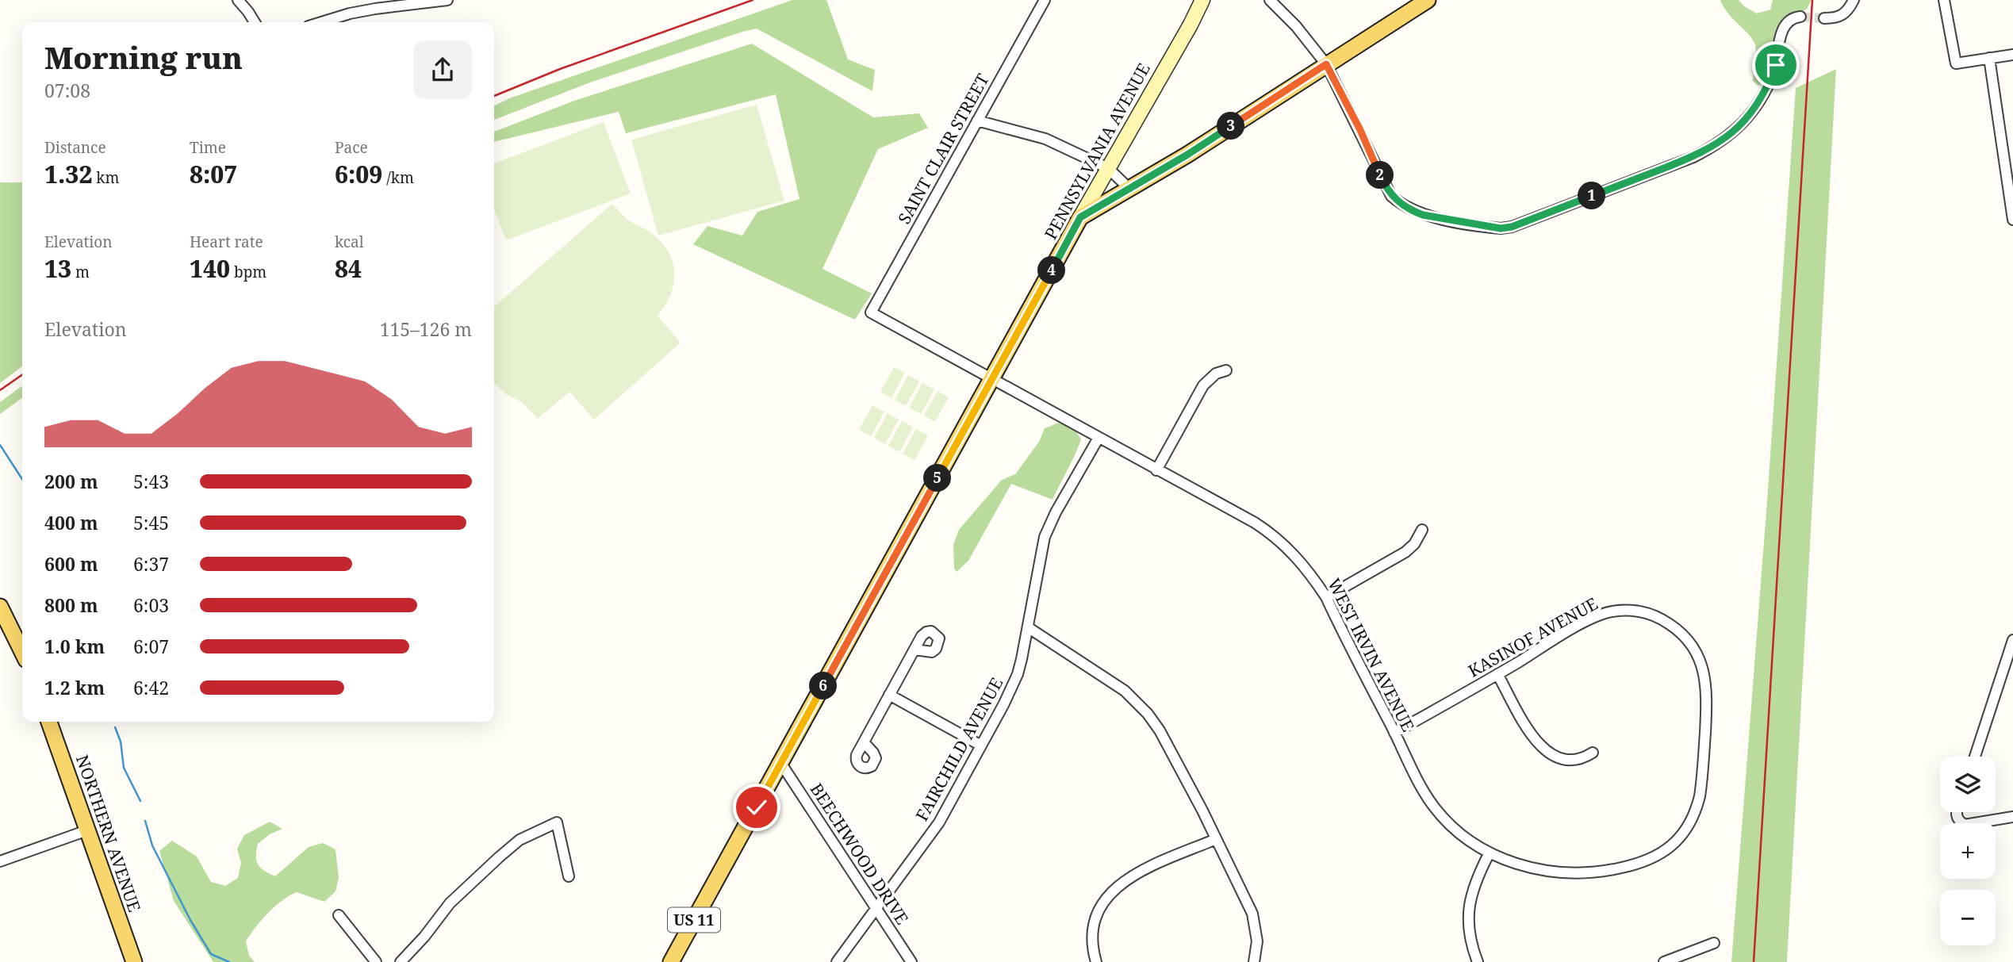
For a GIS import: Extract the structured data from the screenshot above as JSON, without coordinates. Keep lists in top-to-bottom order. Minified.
{"streets":{"main road":["PENNSYLVANIA AVENUE","NORTHERN AVENUE","US 11"],"street":["SAINT CLAIR STREET","KASINOF AVENUE","WEST IRVIN AVENUE","FAIRCHILD AVENUE","BEECHWOOD DRIVE"]},"crossings":[["SAINT CLAIR STREET","WEST IRVIN AVENUE"],["PENNSYLVANIA AVENUE","WEST IRVIN AVENUE"],["PENNSYLVANIA AVENUE","BEECHWOOD DRIVE"],["KASINOF AVENUE","WEST IRVIN AVENUE"],["WEST IRVIN AVENUE","FAIRCHILD AVENUE"],["FAIRCHILD AVENUE","BEECHWOOD DRIVE"]],"page":{"heading":["Morning run","07:08"],"pins":["3","2","1","4","5","6"],"stats":[["Distance","1.32 km"],["Time","8:07"],["Pace","6:09 /km"],["Elevation","13 m"],["Heart rate","140 bpm"],["kcal","84"]],"chart":["Elevation","115–126 m"],"list":[{"name":"200 m","note":"5:43"},{"name":"400 m","note":"5:45"},{"name":"600 m","note":"6:37"},{"name":"800 m","note":"6:03"},{"name":"1.0 km","note":"6:07"},{"name":"1.2 km","note":"6:42"}],"map_buttons":["+","−"]}}
